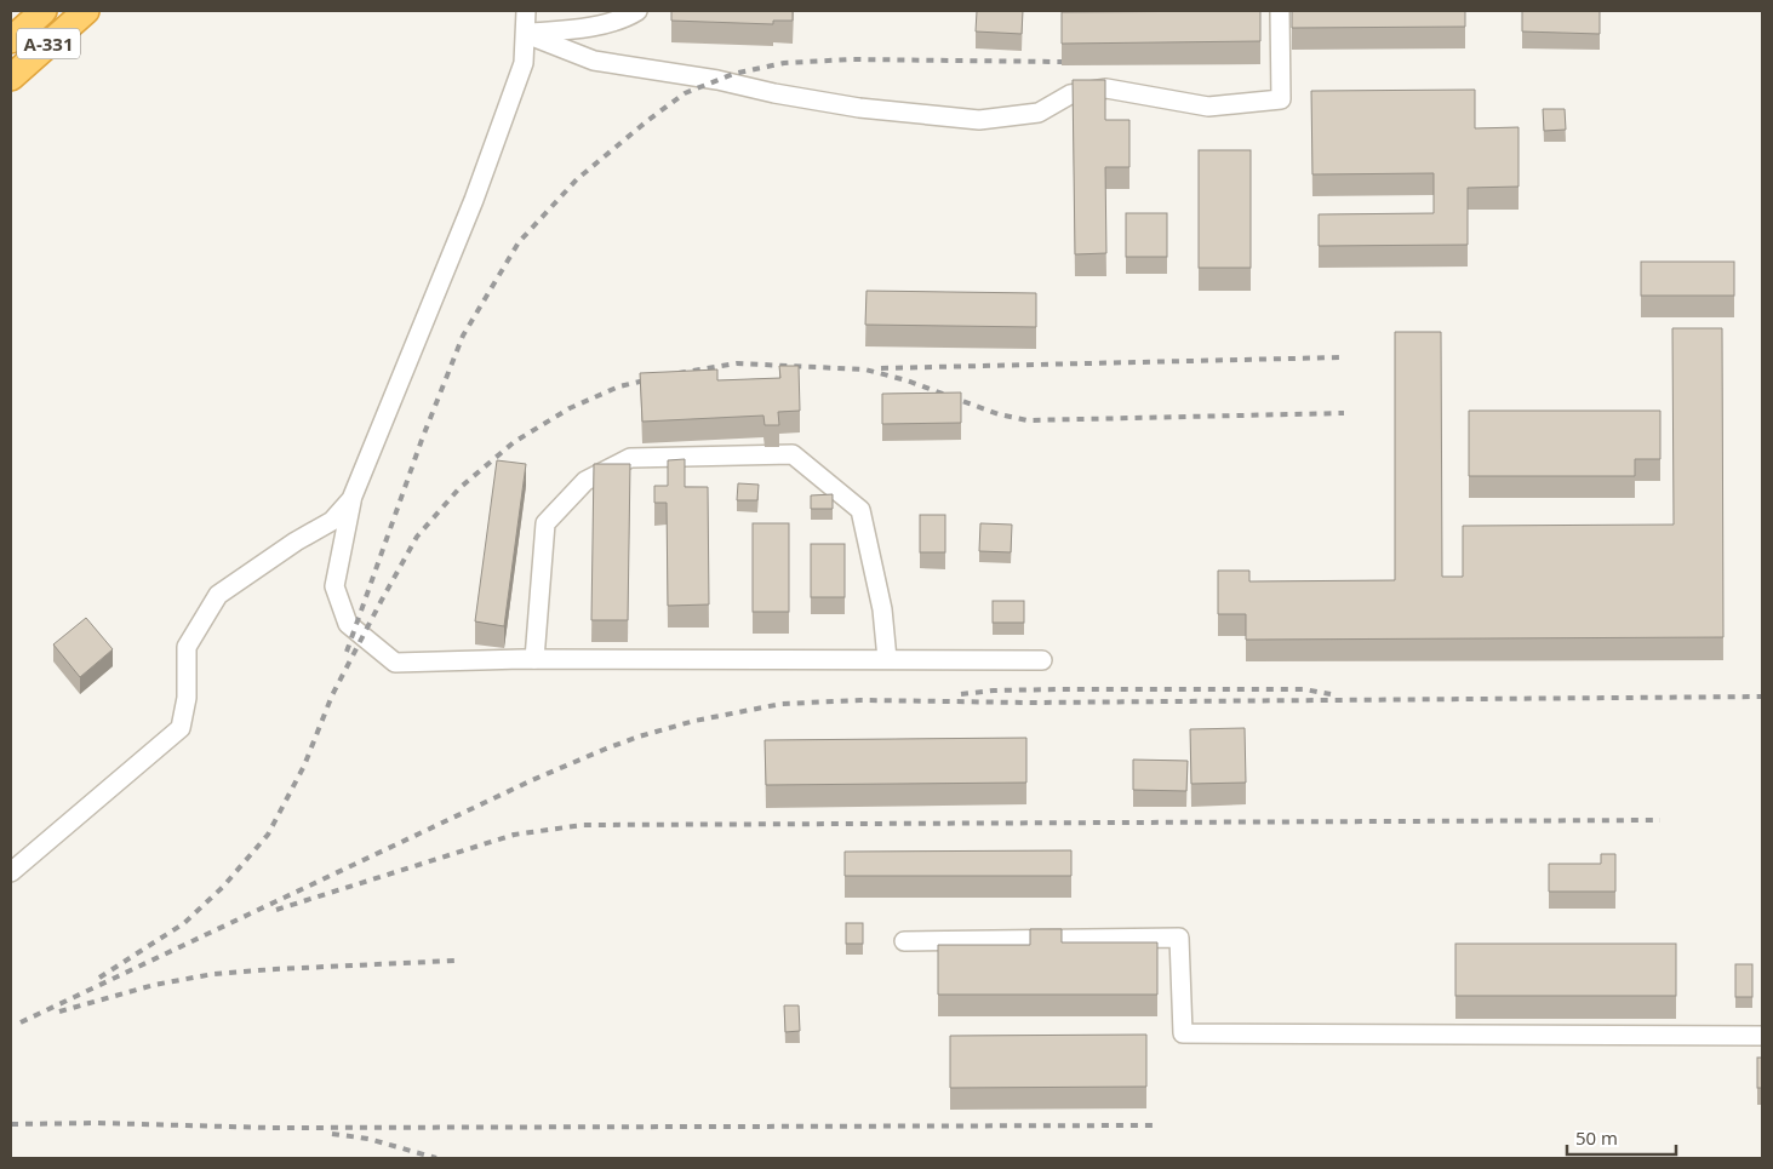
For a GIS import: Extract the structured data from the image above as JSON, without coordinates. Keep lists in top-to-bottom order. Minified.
{"streets":{"highway":["А-331"]},"scale_bar":"50 m"}
